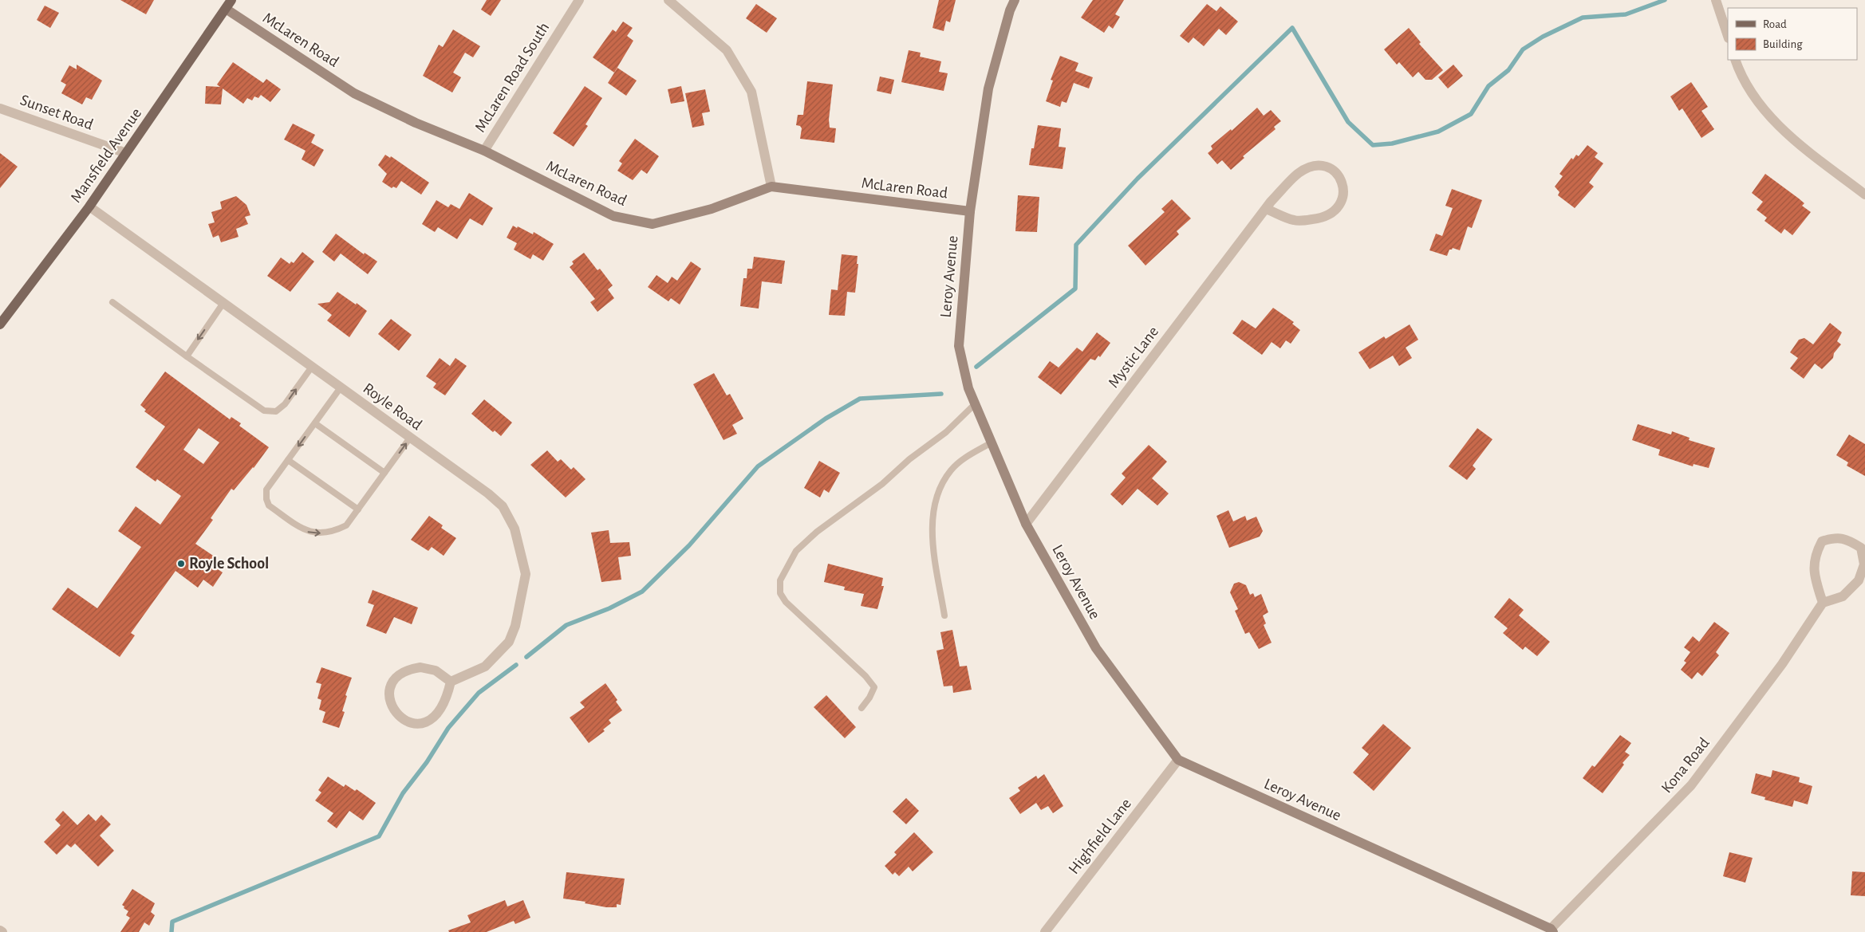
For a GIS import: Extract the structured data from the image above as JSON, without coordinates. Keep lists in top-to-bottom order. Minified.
{"streets":{"main road":["Mansfield Avenue"],"street":["McLaren Road","McLaren Road South","Sunset Road","Leroy Avenue","Mystic Lane","Royle Road","Kona Road","Highfield Lane"]},"crossings":[["McLaren Road","McLaren Road South"],["McLaren Road","Mansfield Avenue"],["McLaren Road","Leroy Avenue"],["Sunset Road","Mansfield Avenue"],["Mansfield Avenue","Royle Road"],["Leroy Avenue","Mystic Lane"],["Leroy Avenue","Kona Road"],["Leroy Avenue","Highfield Lane"]],"places":["Royle School"],"legend":["Road","Building"]}
